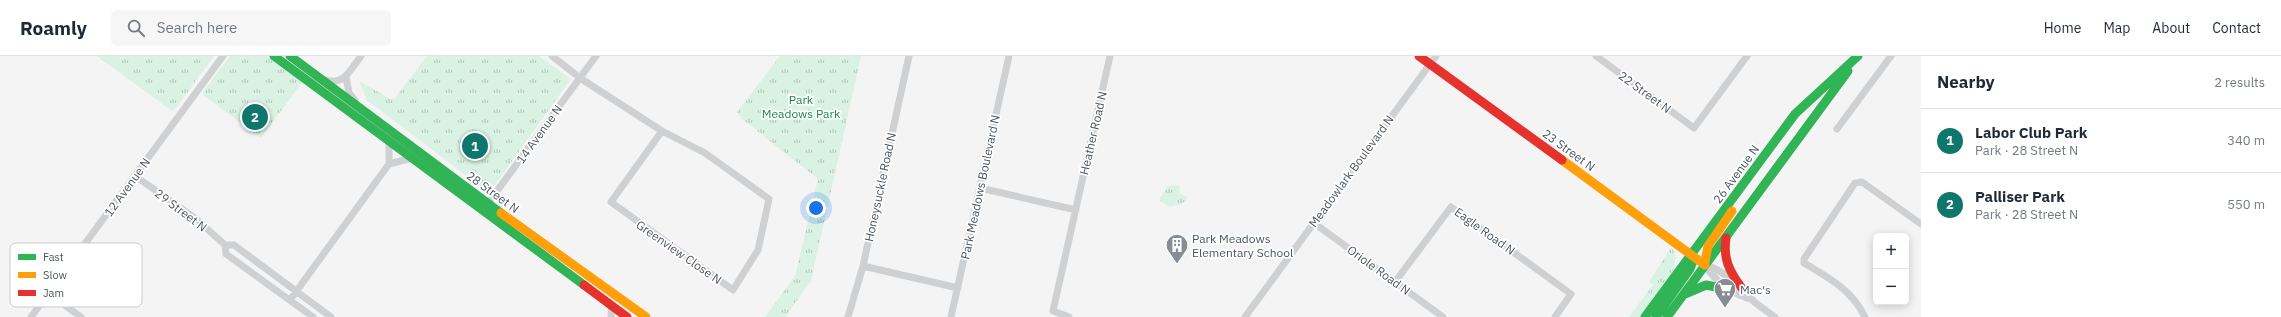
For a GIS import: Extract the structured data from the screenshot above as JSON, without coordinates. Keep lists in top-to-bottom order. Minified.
{"streets":{"main road":["23 Street N","26 Avenue N","28 Street N"],"street":["22 Street N","Heather Road N","14 Avenue N","Meadowlark Boulevard N","12 Avenue N","Honeysuckle Road N","Park Meadows Boulevard N","29 Street N","Eagle Road N","Greenview Close N","Oriole Road N"]},"crossings":[["14 Avenue N","28 Street N"],["14 Avenue N","Greenview Close N"],["23 Street N","Meadowlark Boulevard N"],["23 Street N","26 Avenue N"],["Meadowlark Boulevard N","Oriole Road N"],["12 Avenue N","29 Street N"],["Eagle Road N","Oriole Road N"]],"parks":["Park Meadows Park"],"places":{"building":["Park Meadows Elementary School"],"supermarket":["Mac's"]},"legend":["Fast","Slow","Jam"],"page":{"header":"Roamly","search":"Search here","nav":["Home","Map","About","Contact"],"heading":["Nearby","2 results"],"pins":["2","1"],"list":[{"mark":"1","name":"Labor Club Park","note":"Park · 28 Street N","value":"340 m"},{"mark":"2","name":"Palliser Park","note":"Park · 28 Street N","value":"550 m"}],"map_buttons":["+","−"]}}
